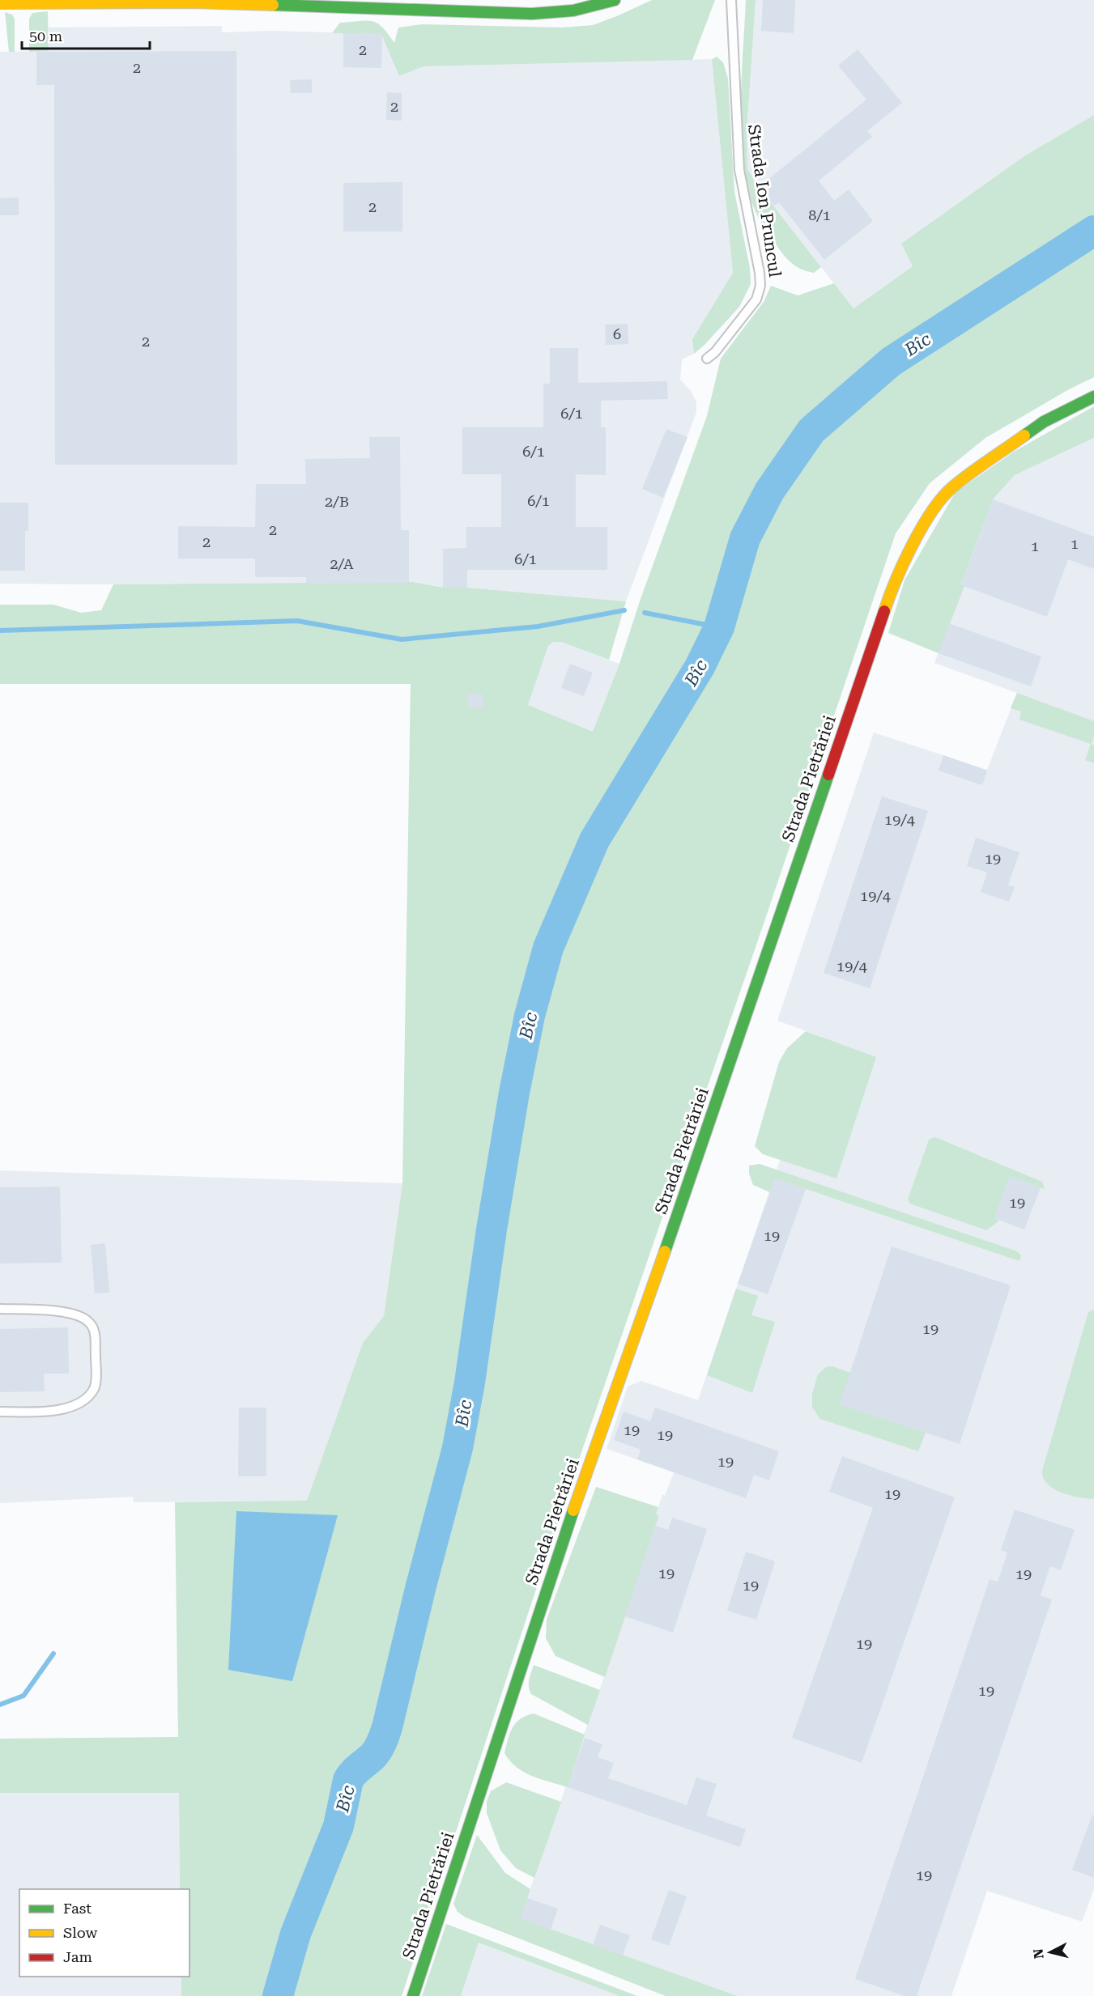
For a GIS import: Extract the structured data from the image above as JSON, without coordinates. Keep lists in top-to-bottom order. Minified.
{"streets":{"street":["Strada Pietrăriei"],"lane":["Strada Ion Pruncul"]},"water":["Bîc"],"house_numbers":["2","2","2","2","8/1","6","2","6/1","6/1","6/1","2/B","2","2","1","1","6/1","2/A","19/4","19","19/4","19/4","19","19","19","19","19","19","19","19","19","19","19","19","19"],"legend":["Fast","Slow","Jam"],"scale_bar":"50 m","north":"left"}
